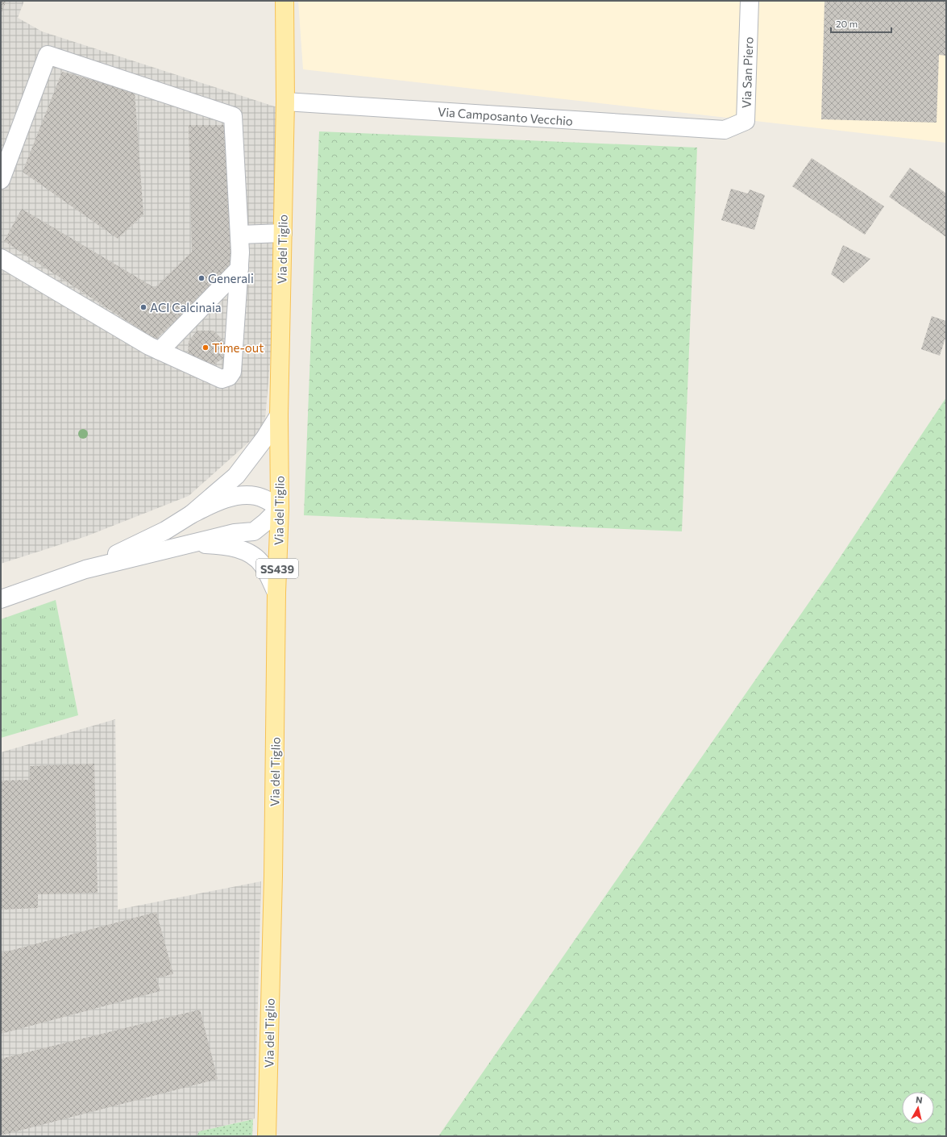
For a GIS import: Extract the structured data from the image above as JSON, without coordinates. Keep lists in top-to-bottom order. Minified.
{"streets":{"main road":["Via del Tiglio","SS439"],"street":["Via San Piero","Via Camposanto Vecchio"]},"crossings":[["Via San Piero","Via Camposanto Vecchio"],["Via Camposanto Vecchio","Via del Tiglio"]],"places":["Generali","ACI Calcinaia","Time-out"],"scale_bar":"20 m","north":"top"}
